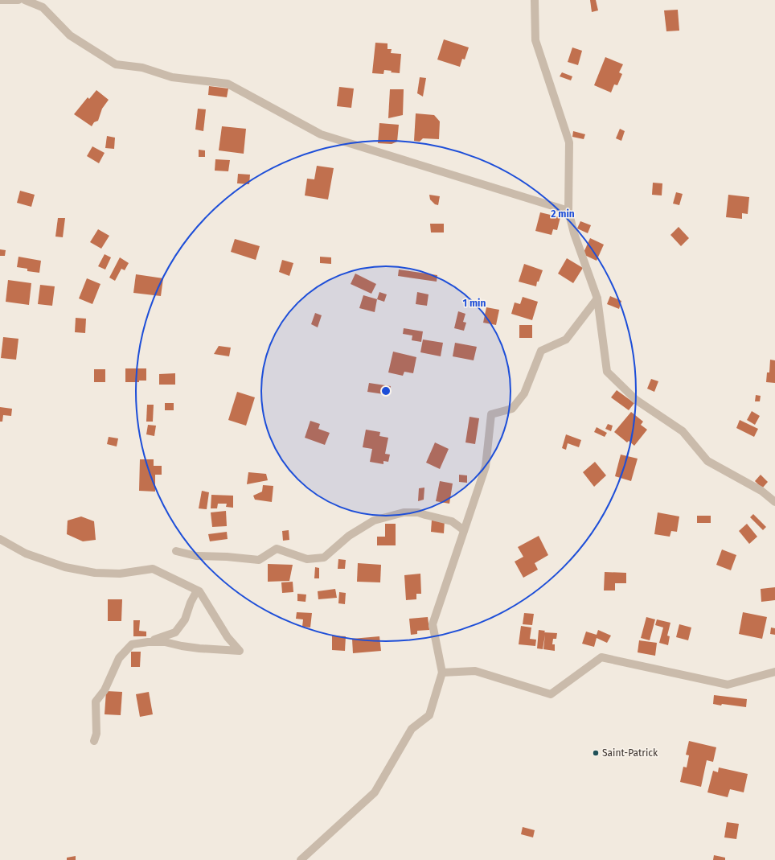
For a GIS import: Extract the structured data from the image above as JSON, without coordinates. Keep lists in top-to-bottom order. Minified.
{"places":["Saint-Patrick"],"rings":["2 min","1 min"]}
